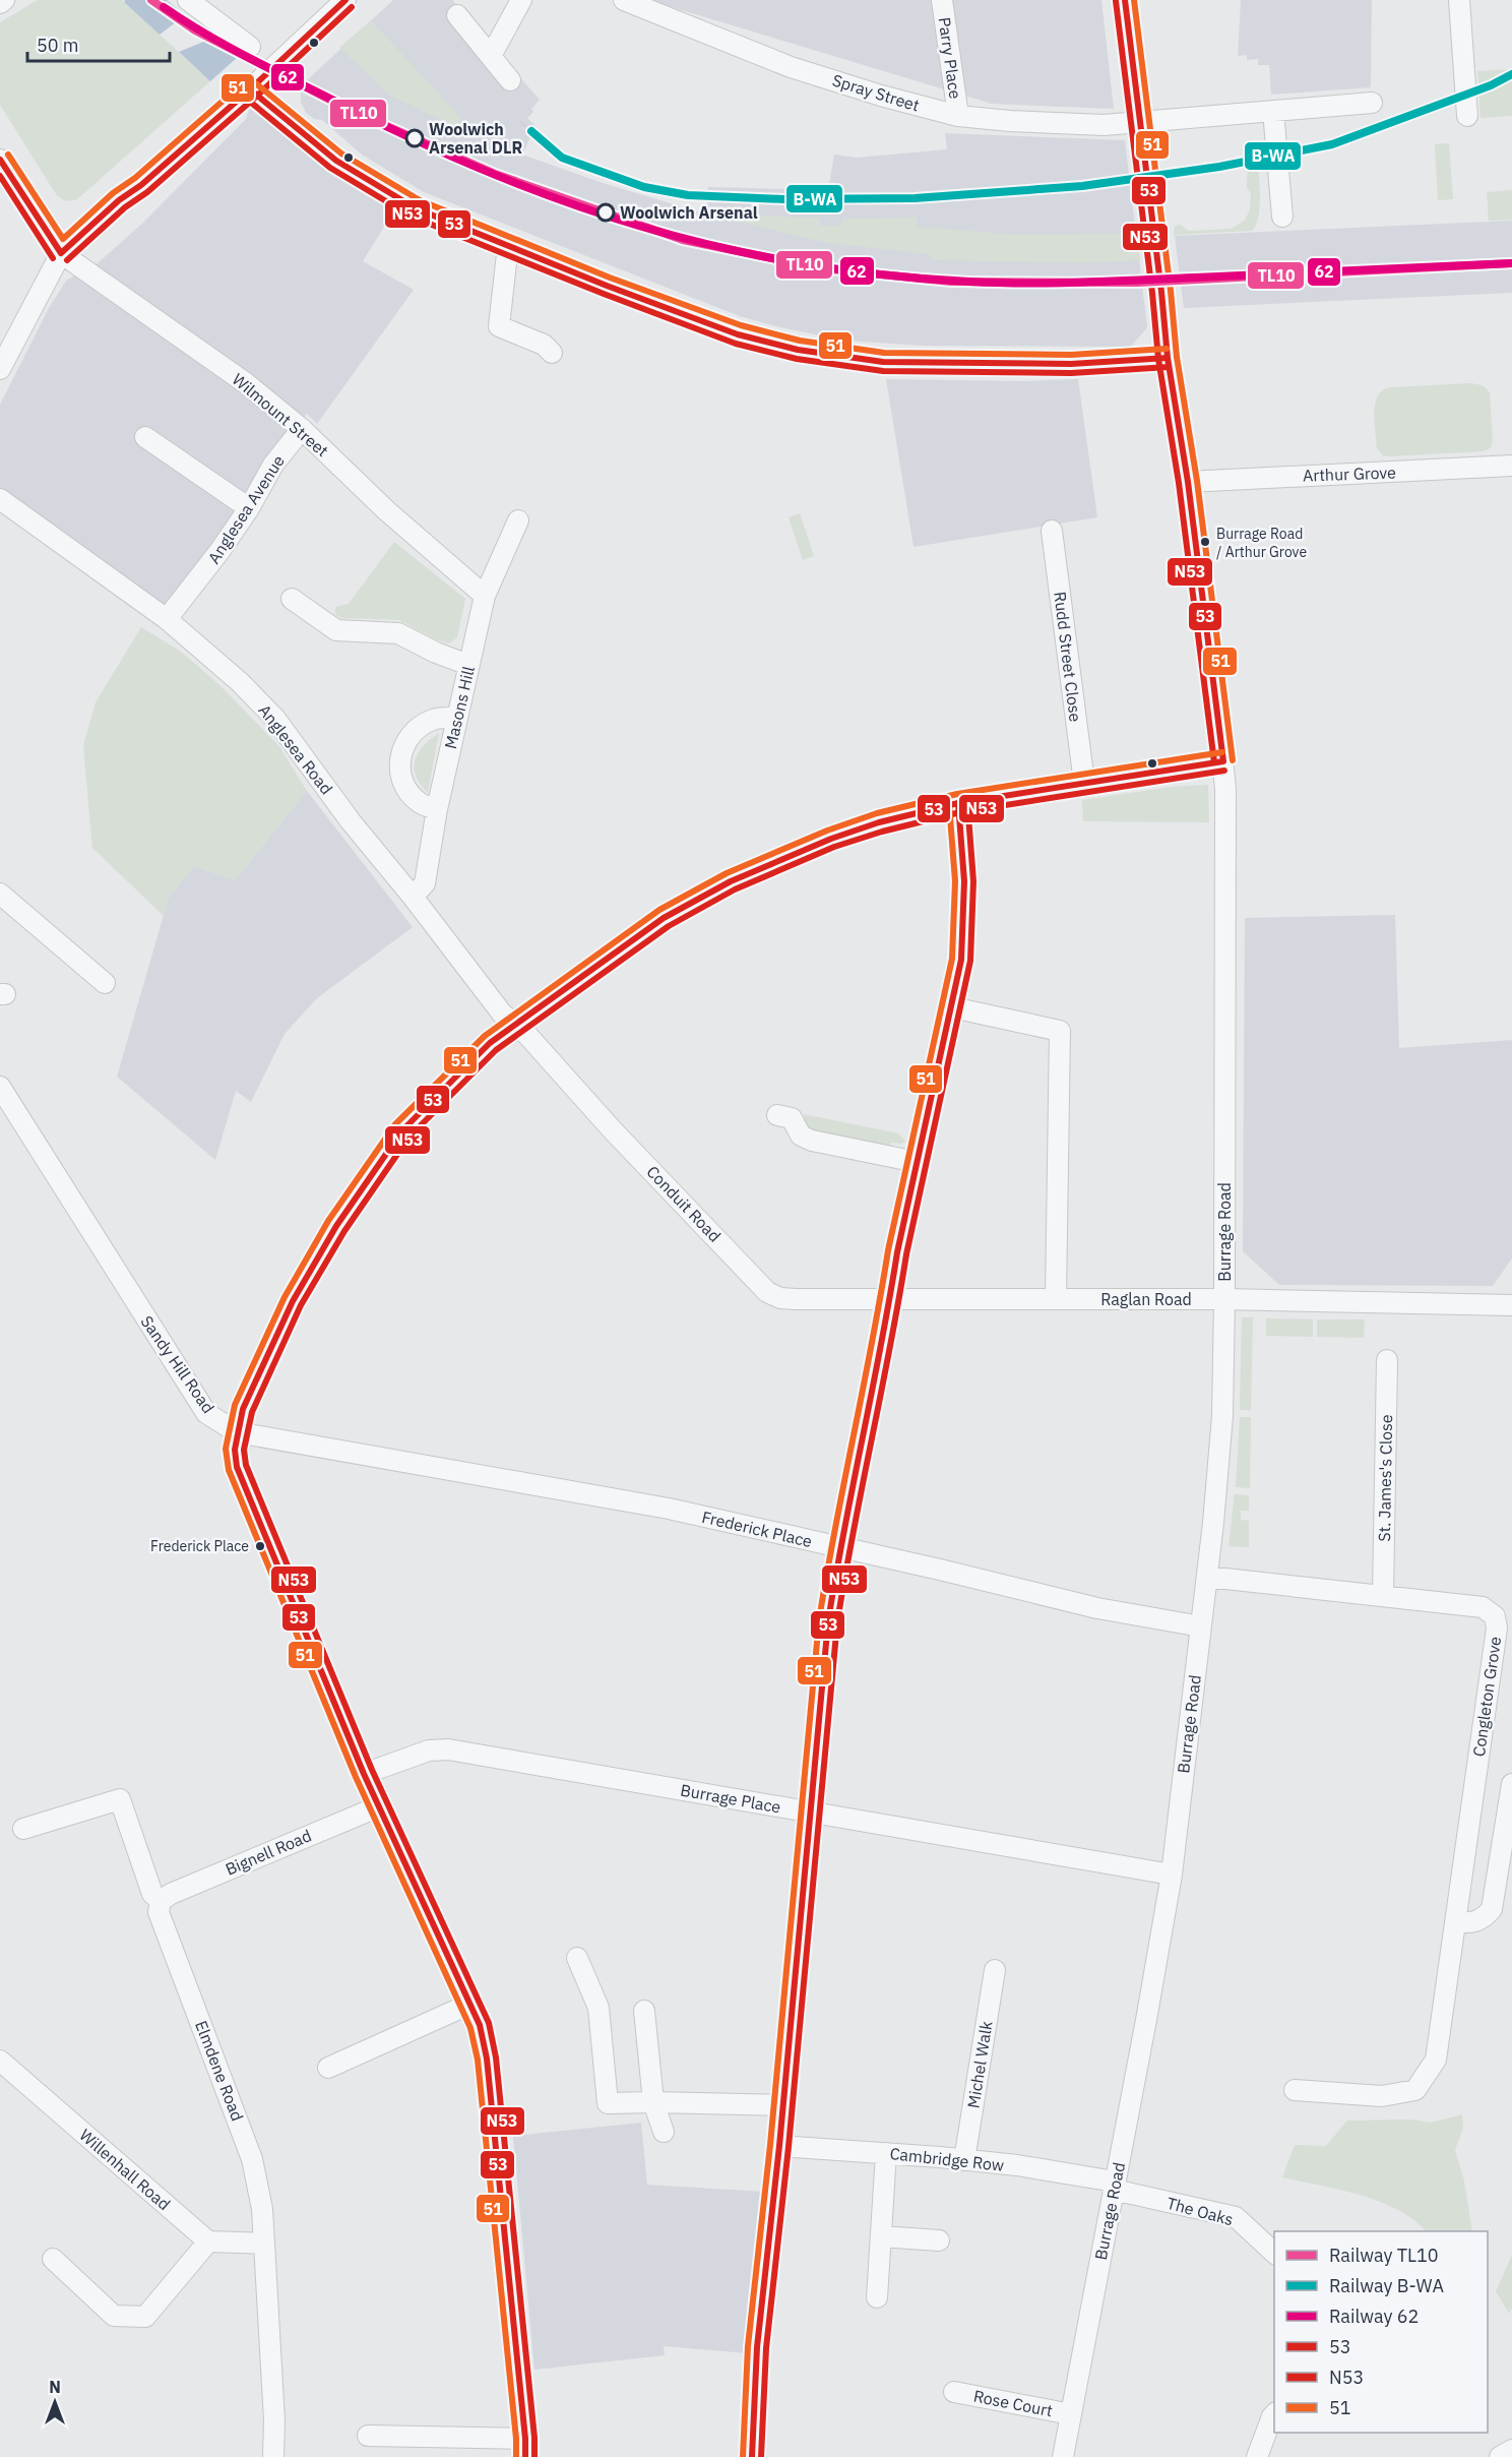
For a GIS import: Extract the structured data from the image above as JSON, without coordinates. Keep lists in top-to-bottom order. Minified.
{"streets":{"street":["Parry Place","Spray Street","Wilmount Street","Arthur Grove","Anglesea Avenue","Rudd Street Close","Masons Hill","Anglesea Road","Conduit Road","Burrage Road","Raglan Road","Sandy Hill Road","St. James's Close","Frederick Place","Congleton Grove","Burrage Place","Bignell Road","Michel Walk","Elmdene Road","Cambridge Row","Willenhall Road","The Oaks","Rose Court"]},"crossings":[["Parry Place","Spray Street"],["Spray Street","Burrage Road"],["Wilmount Street","Anglesea Avenue"],["Wilmount Street","Masons Hill"],["Arthur Grove","Burrage Road"],["Anglesea Avenue","Anglesea Road"],["Masons Hill","Anglesea Road"],["Anglesea Road","Conduit Road"],["Conduit Road","Raglan Road"],["Burrage Road","Raglan Road"],["Burrage Road","Frederick Place"],["Burrage Road","Congleton Grove"],["Burrage Road","Burrage Place"],["Burrage Road","Cambridge Row"],["Burrage Road","The Oaks"],["Burrage Road","Rose Court"],["Sandy Hill Road","Frederick Place"],["St. James's Close","Congleton Grove"],["Bignell Road","Elmdene Road"],["Michel Walk","Cambridge Row"],["Cambridge Row","The Oaks"]],"places":["Woolwich Arsenal DLR","Woolwich Arsenal","Burrage Road / Arthur Grove","Frederick Place"],"lines":["rail line TL10","transit line 53","transit line 51","transit line N53","rail line 62","rail line B-WA"],"legend":["Railway TL10","Railway B-WA","Railway 62","53","N53","51"],"scale_bar":"50 m","north":"top"}
